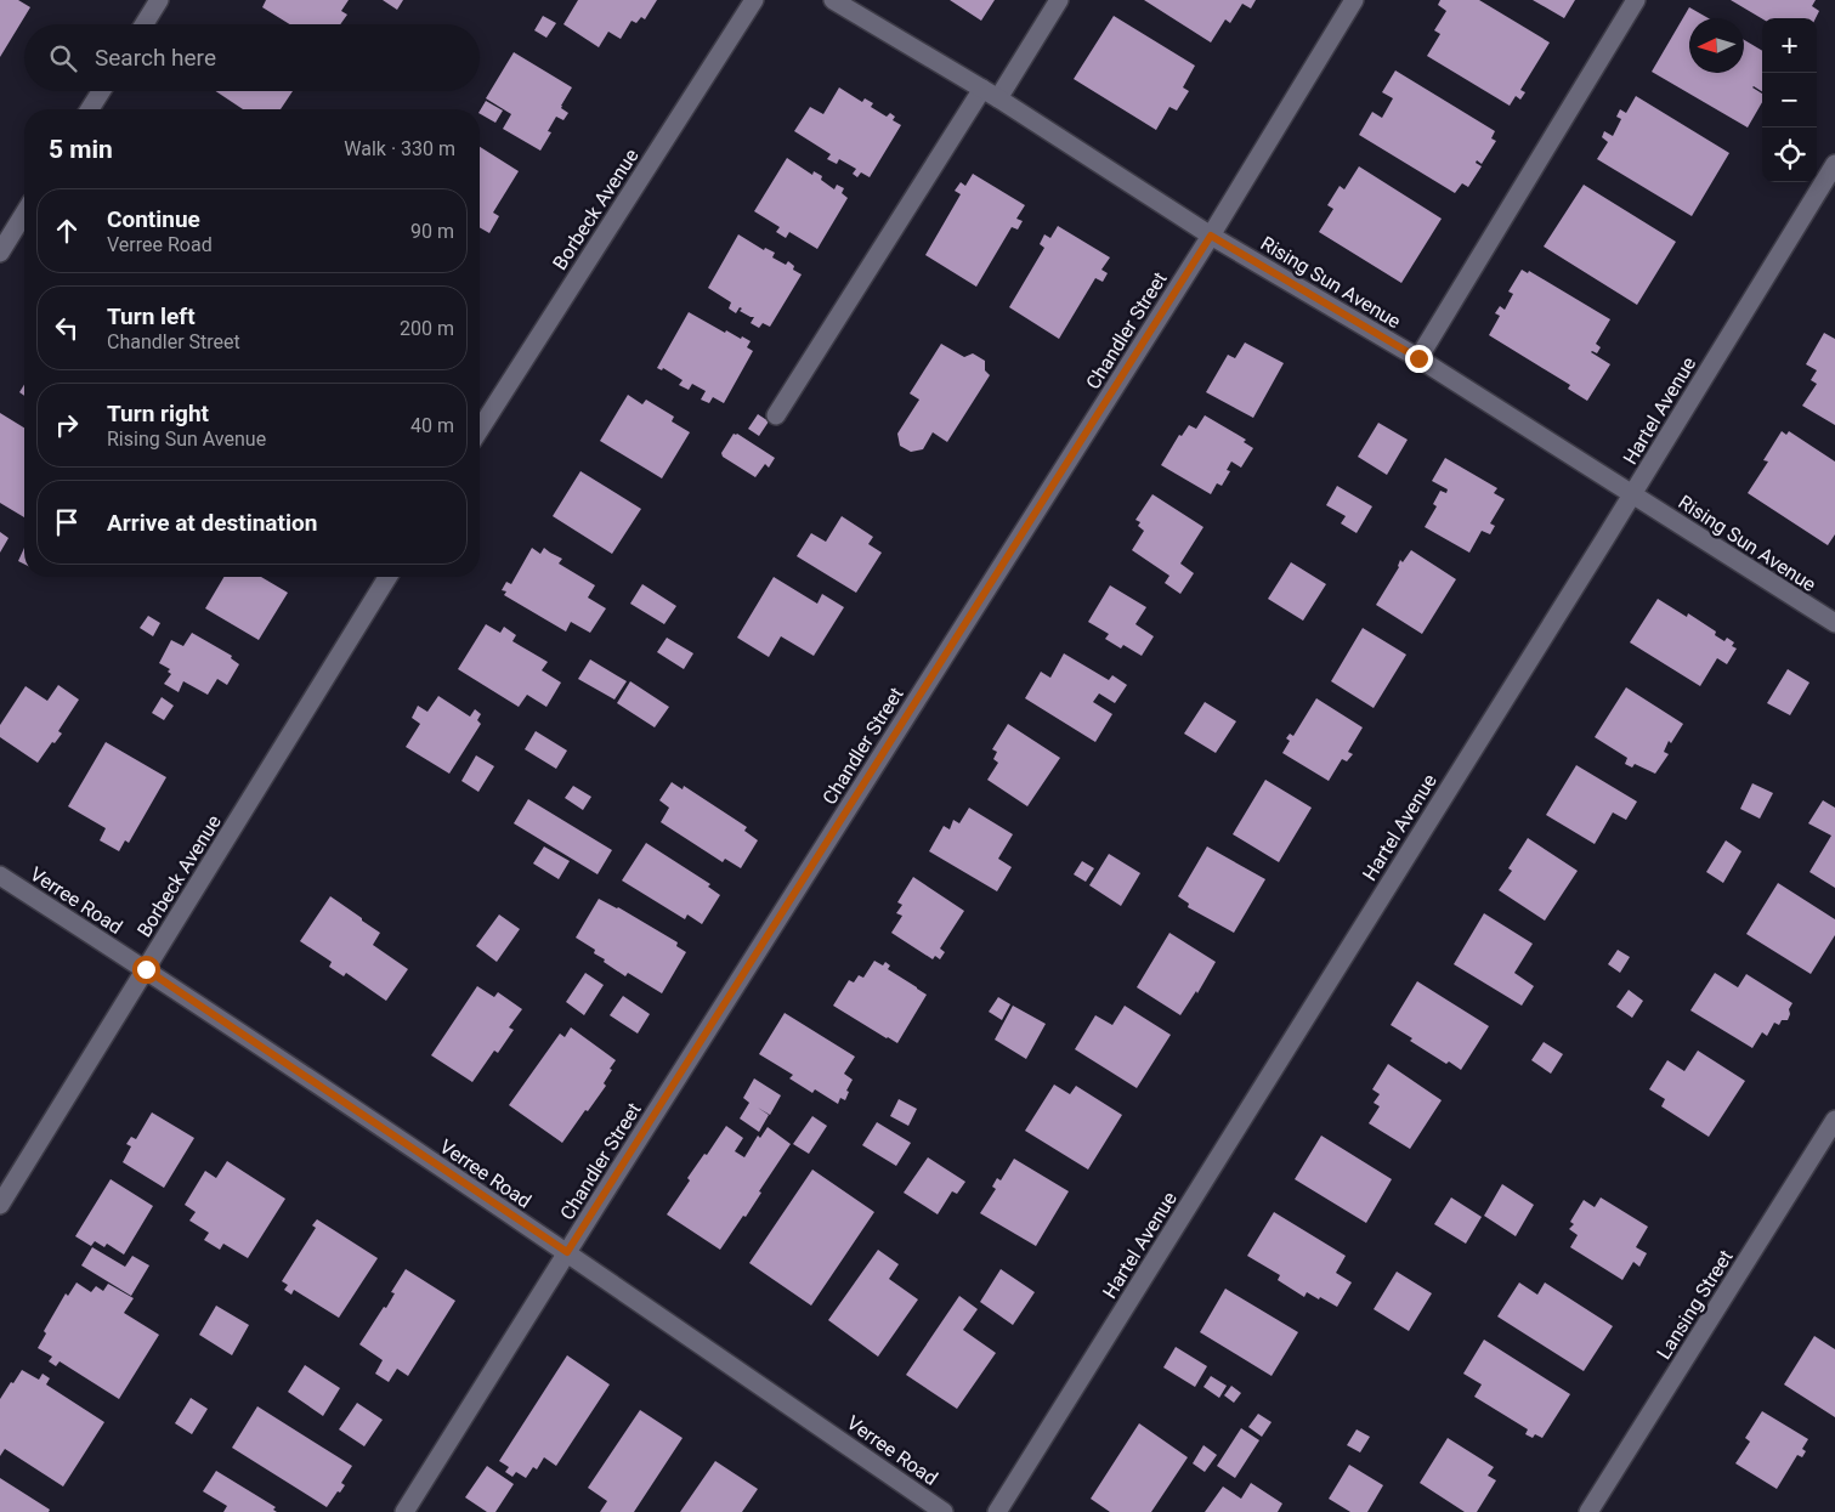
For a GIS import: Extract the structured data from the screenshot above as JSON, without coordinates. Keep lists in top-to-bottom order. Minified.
{"streets":{"street":["Borbeck Avenue","Rising Sun Avenue","Chandler Street","Hartel Avenue","Verree Road","Lansing Street"]},"crossings":[["Borbeck Avenue","Verree Road"],["Rising Sun Avenue","Chandler Street"],["Rising Sun Avenue","Hartel Avenue"],["Chandler Street","Verree Road"]],"north":"left","page":{"map_buttons":["+","−"],"search":"Search here","heading":["5 min","Walk · 330 m"],"list":[["Continue","Verree Road","90 m"],["Turn left","Chandler Street","200 m"],["Turn right","Rising Sun Avenue","40 m"],"Arrive at destination"]}}
